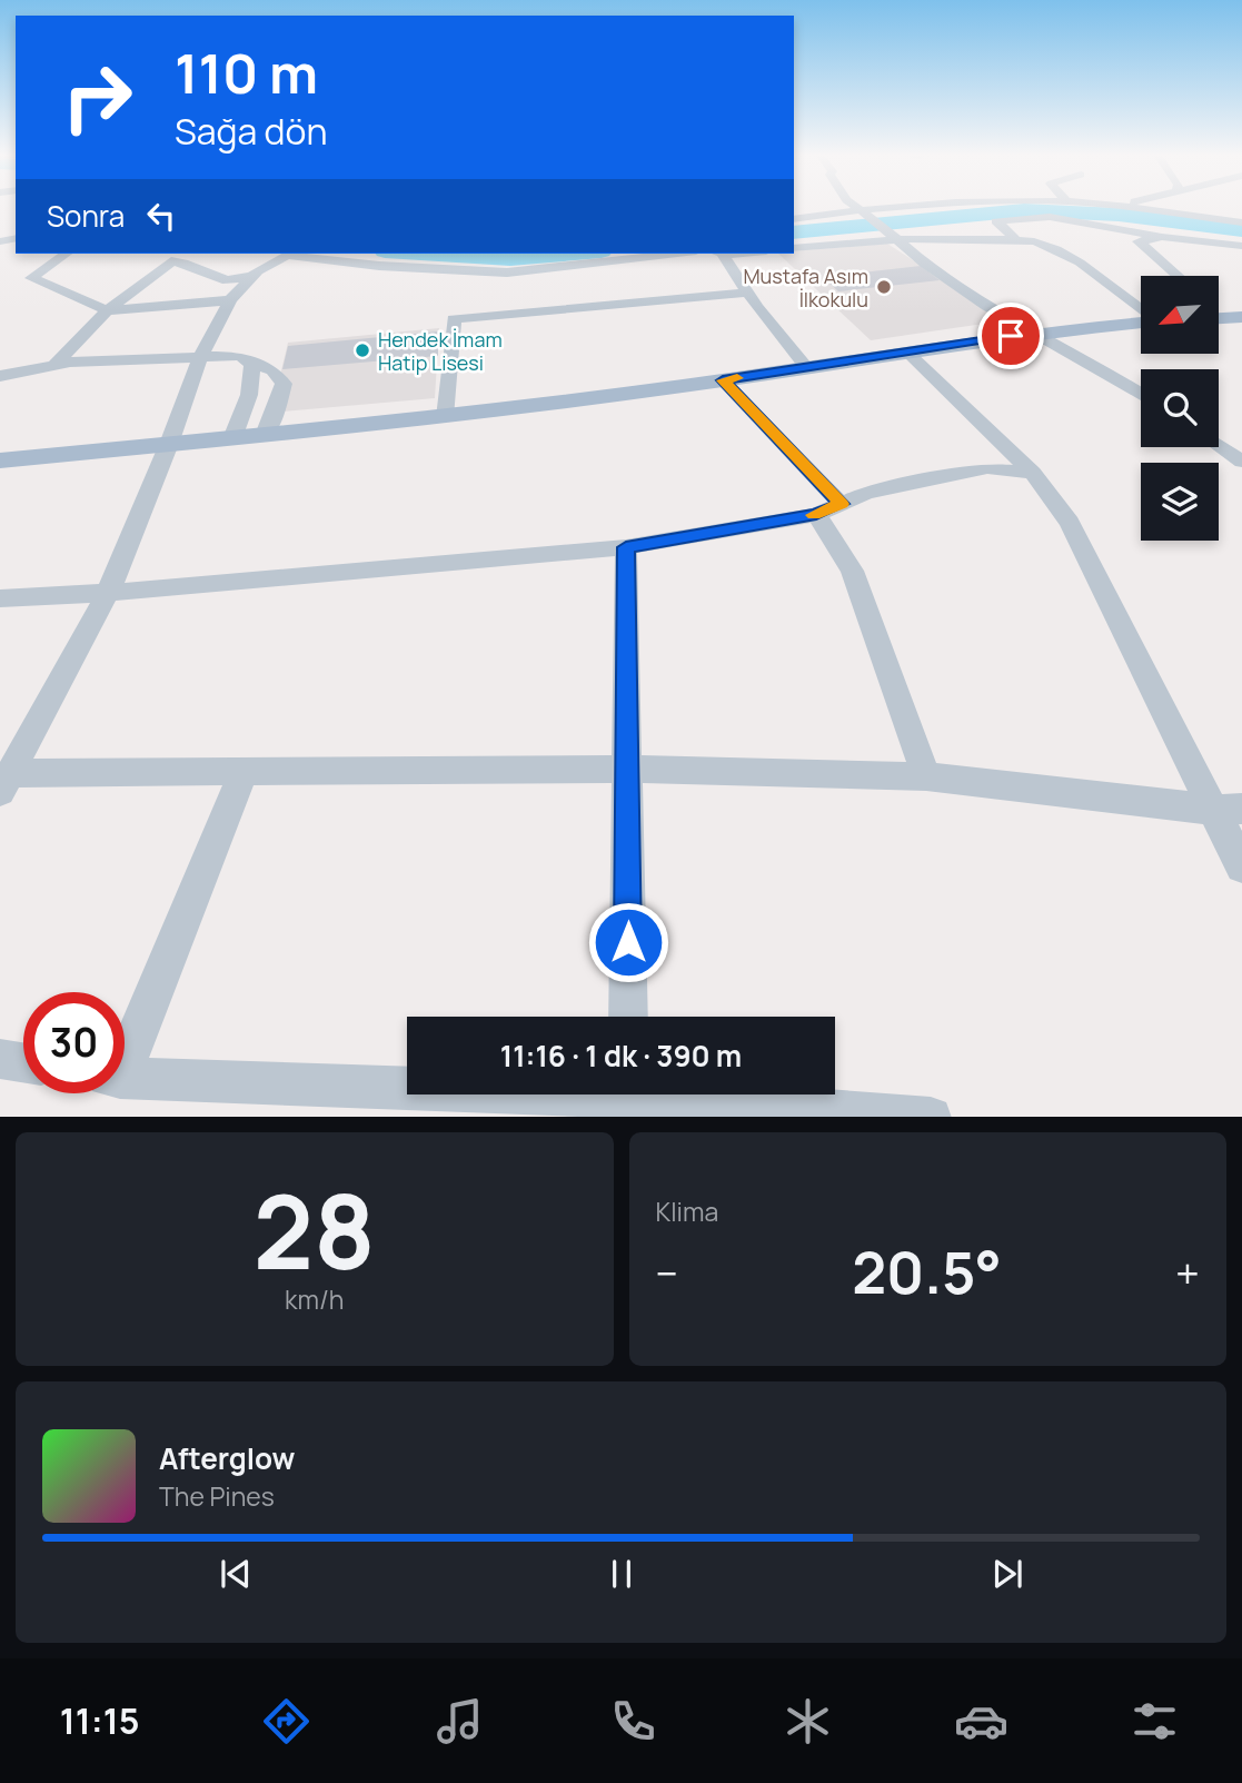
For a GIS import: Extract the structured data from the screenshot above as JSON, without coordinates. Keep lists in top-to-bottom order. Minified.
{"places":["Mustafa Asım İlkokulu","Hendek İmam Hatip Lisesi"],"north":"bottom left","page":{"turn":["110 m","Sağa dön"],"then":"Sonra","limit":"30","trip":"11:16 · 1 dk · 390 m","tile":[["28","km/h"],"Klima"],"heat":["−","20.5°","+"],"song":["Afterglow","The Pines"],"tabs":"11:15"}}
